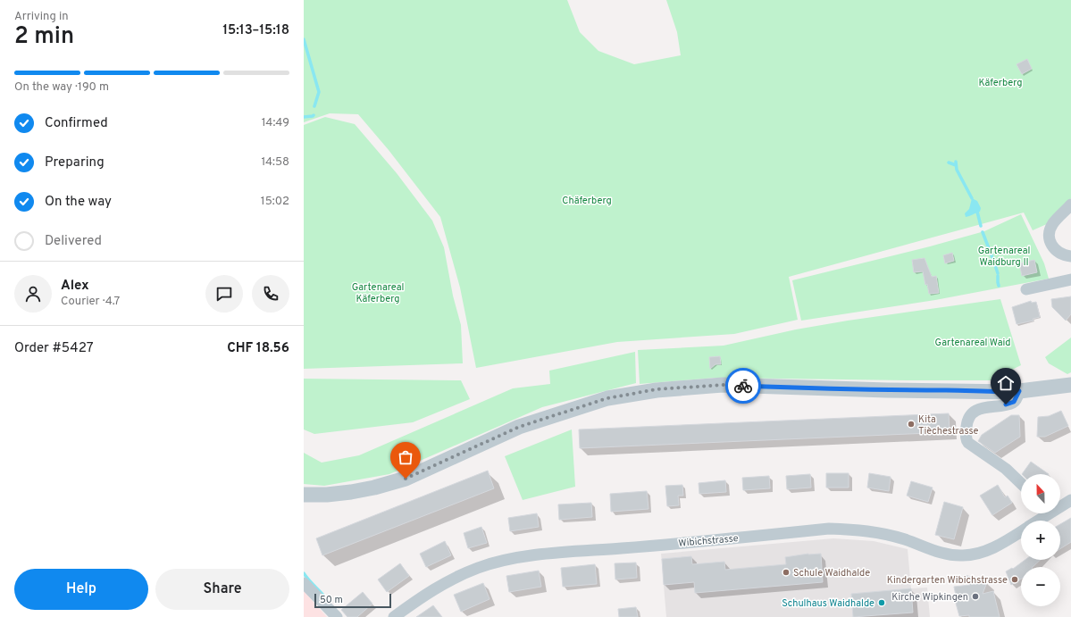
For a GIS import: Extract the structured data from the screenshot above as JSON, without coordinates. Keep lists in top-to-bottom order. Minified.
{"streets":{"street":["Wibichstrasse"]},"parks":["Käferberg","Chäferberg","Gartenareal Waidburg II","Gartenareal Käferberg","Gartenareal Waid"],"places":["Kita Tièchestrasse","Schule Waidhalde","Kindergarten Wibichstrasse","Kirche Wipkingen","Schulhaus Waidhalde"],"scale_bar":"50 m","north":"top","page":{"heading":["2 min","Arriving in","15:13–15:18"],"panel":["Alex","Courier · 4.7","Order #5427","CHF 18.56"],"bar":"On the way · 190 m","list":[["Confirmed","14:49"],["Preparing","14:58"],["On the way","15:02"],"Delivered"],"map_buttons":["+","−"],"buttons":["Help","Share"],"scale":"50 m"}}
